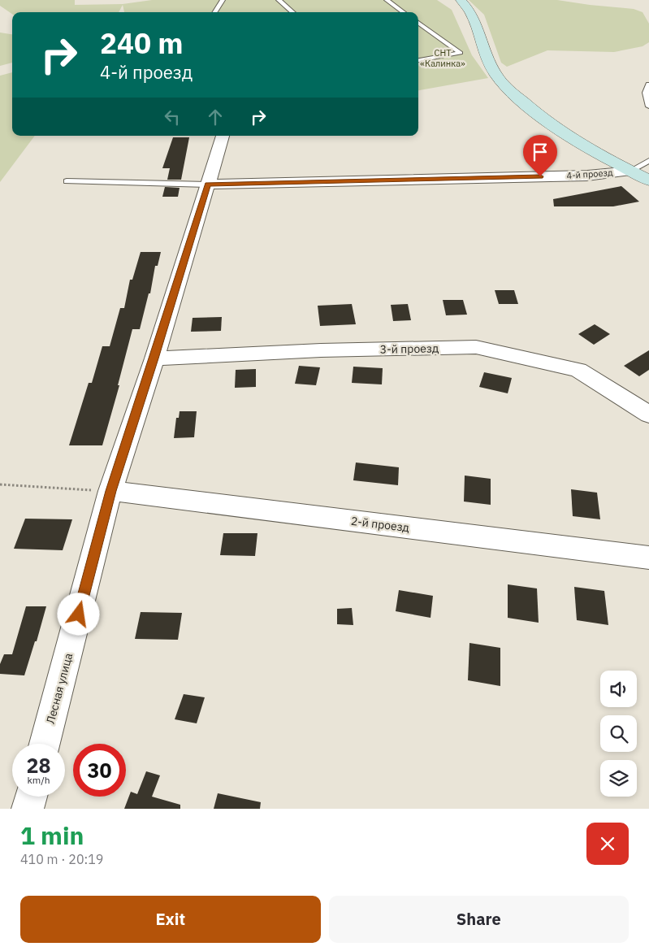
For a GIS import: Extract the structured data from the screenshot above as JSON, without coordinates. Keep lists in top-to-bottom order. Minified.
{"streets":{"street":["4-й проезд","3-й проезд","2-й проезд","Лесная улица"]},"crossings":[["4-й проезд","Лесная улица"],["3-й проезд","Лесная улица"],["2-й проезд","Лесная улица"]],"parks":["СНТ «Калинка»"],"page":{"turn":["240 m","4-й проезд"],"speed":"28 km/h","limit":"30","heading":["1 min","410 m · 20:19"],"buttons":["Exit","Share"]}}
